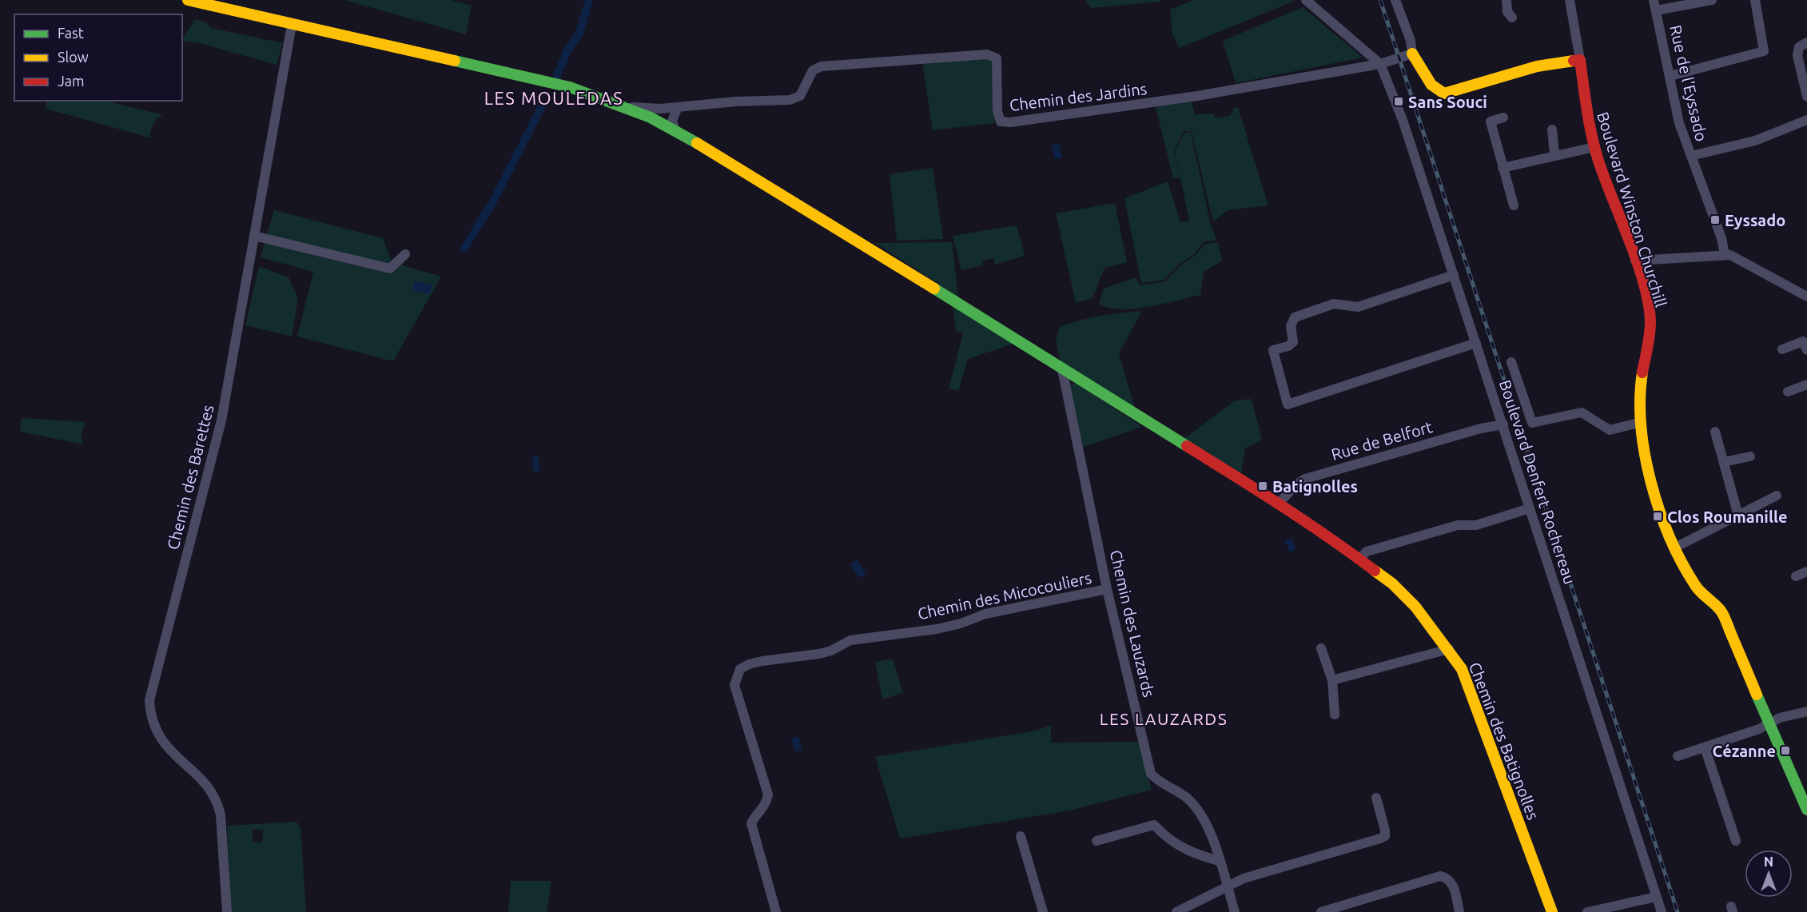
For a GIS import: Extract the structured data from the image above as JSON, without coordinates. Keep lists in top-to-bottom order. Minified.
{"streets":{"street":["Rue de l'Eyssado","Chemin des Jardins","Boulevard Winston Churchill","Rue de Belfort","Chemin des Barettes","Boulevard Denfert Rochereau","Chemin des Micocouliers","Chemin des Lauzards","Chemin des Batignolles"]},"crossings":[["Chemin des Jardins","Boulevard Denfert Rochereau"],["Chemin des Jardins","Chemin des Batignolles"],["Rue de Belfort","Boulevard Denfert Rochereau"],["Rue de Belfort","Chemin des Batignolles"],["Chemin des Barettes","Chemin des Batignolles"],["Chemin des Micocouliers","Chemin des Lauzards"],["Chemin des Lauzards","Chemin des Batignolles"]],"districts":["LES MOULEDAS","LES LAUZARDS"],"places":{"transit":["Sans Souci","Eyssado","Batignolles","Clos Roumanille","Cézanne"]},"legend":["Fast","Slow","Jam"],"north":"top"}
